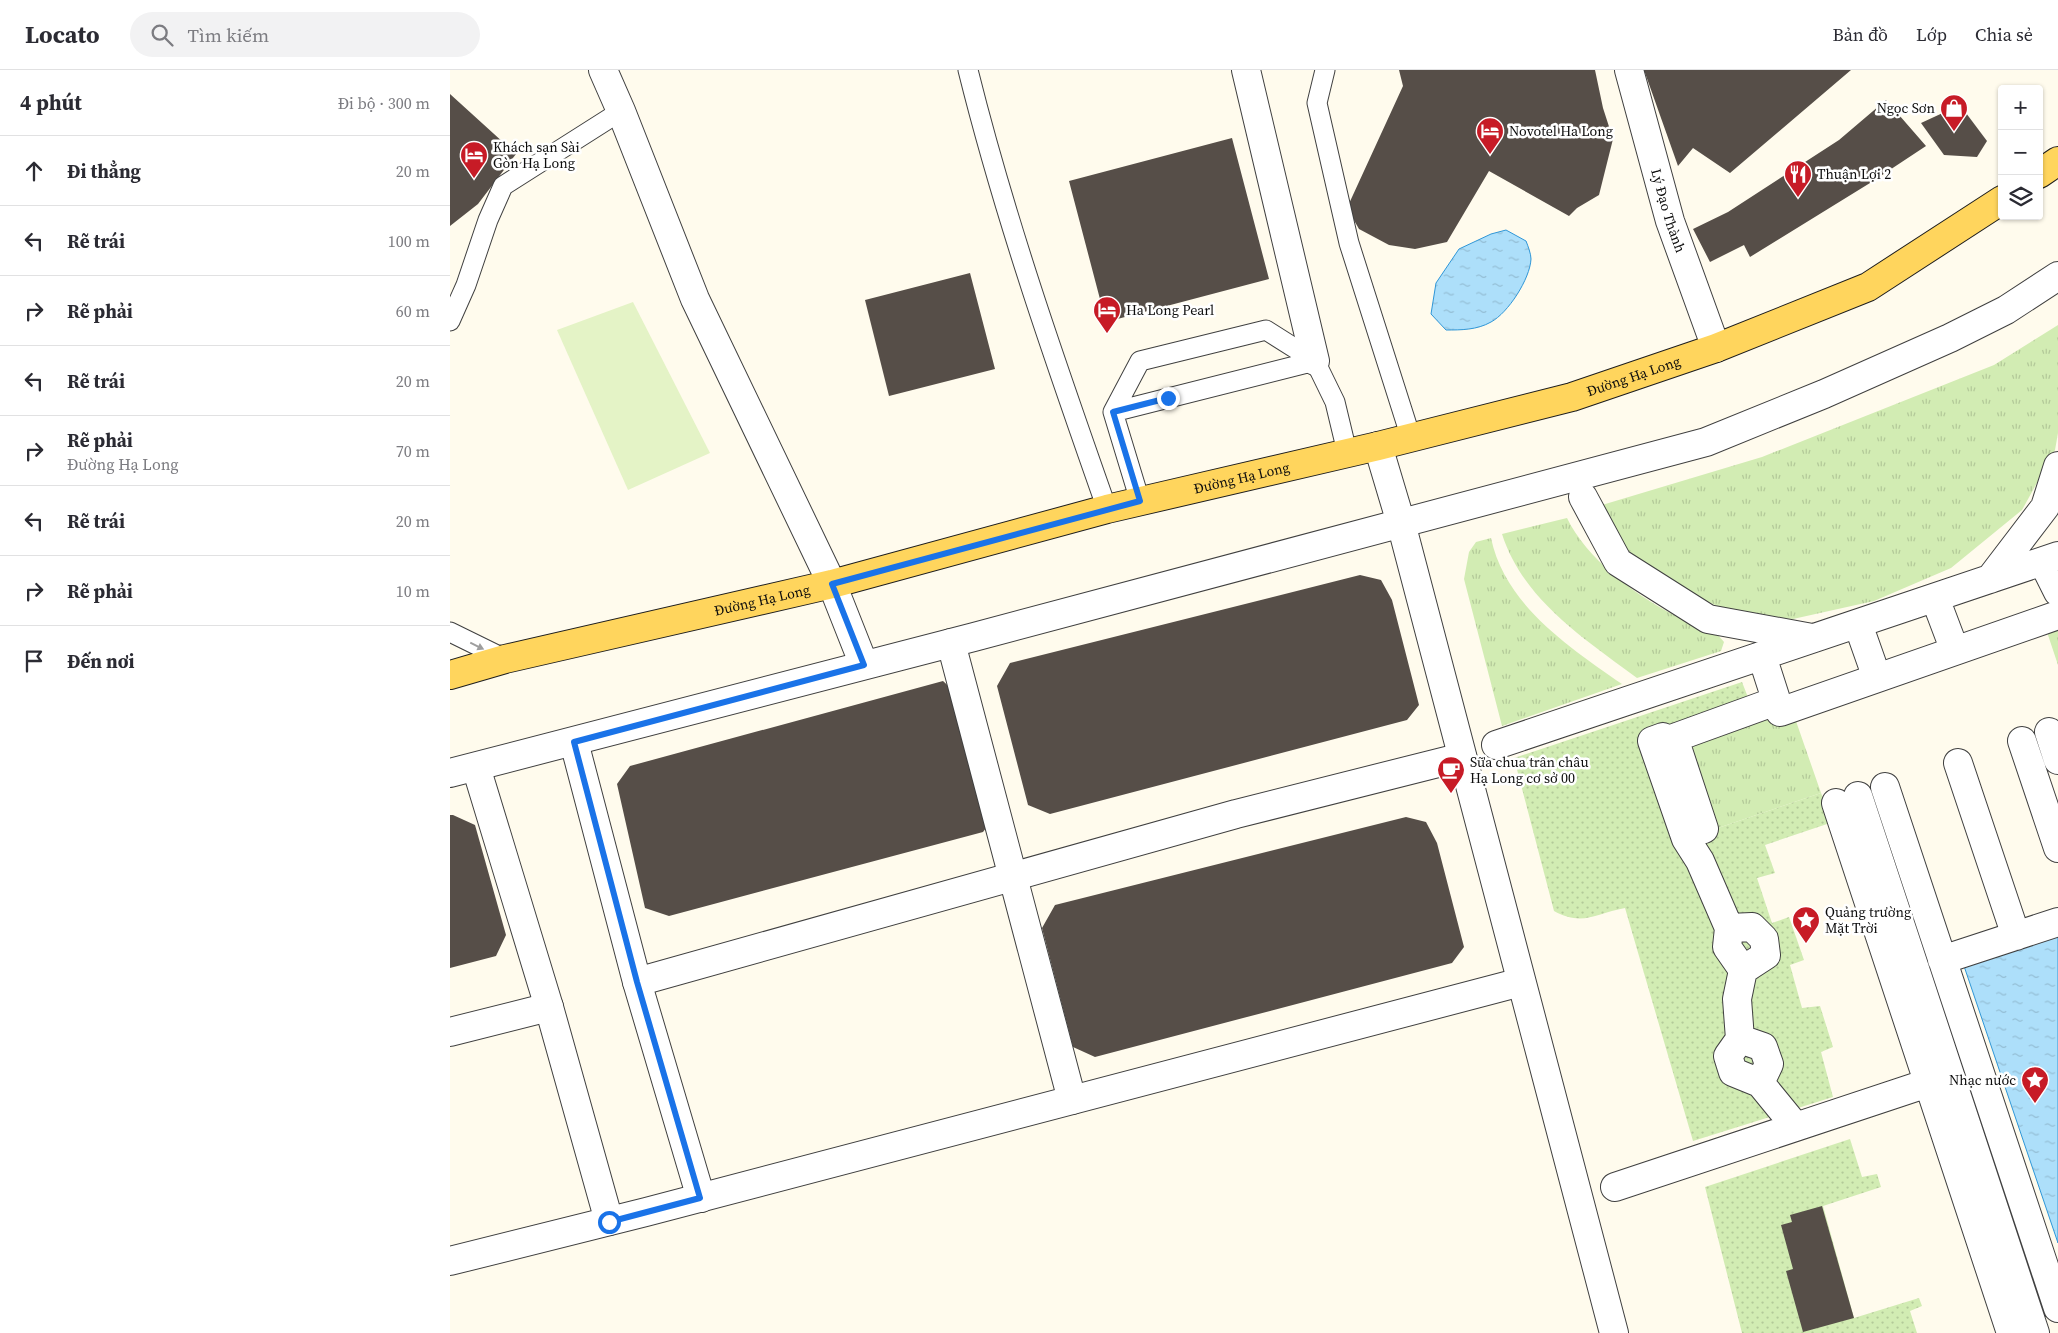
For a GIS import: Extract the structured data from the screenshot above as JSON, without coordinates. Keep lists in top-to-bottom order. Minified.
{"streets":{"main road":["Đường Hạ Long"],"street":["Lý Đạo Thành"]},"crossings":[["Lý Đạo Thành","Đường Hạ Long"]],"places":{"shop":["Ngọc Sơn"],"hotel":["Novotel Ha Long","Khách sạn Sài Gòn Hạ Long","Ha Long Pearl"],"restaurant":["Thuận Lợi 2"],"cafe":["Sữa chua trân châu Hạ Long cơ sở 00"],"place":["Quảng trường Mặt Trời","Nhạc nước"]},"page":{"header":"Locato","search":"Tìm kiếm","nav":["Bản đồ","Lớp","Chia sẻ"],"heading":["4 phút","Đi bộ · 300 m"],"map_buttons":["+","−"],"list":[["Đi thẳng","20 m"],["Rẽ trái","100 m"],["Rẽ phải","60 m"],["Rẽ trái","20 m"],["Rẽ phải","Đường Hạ Long","70 m"],["Rẽ trái","20 m"],["Rẽ phải","10 m"],"Đến nơi"]}}
